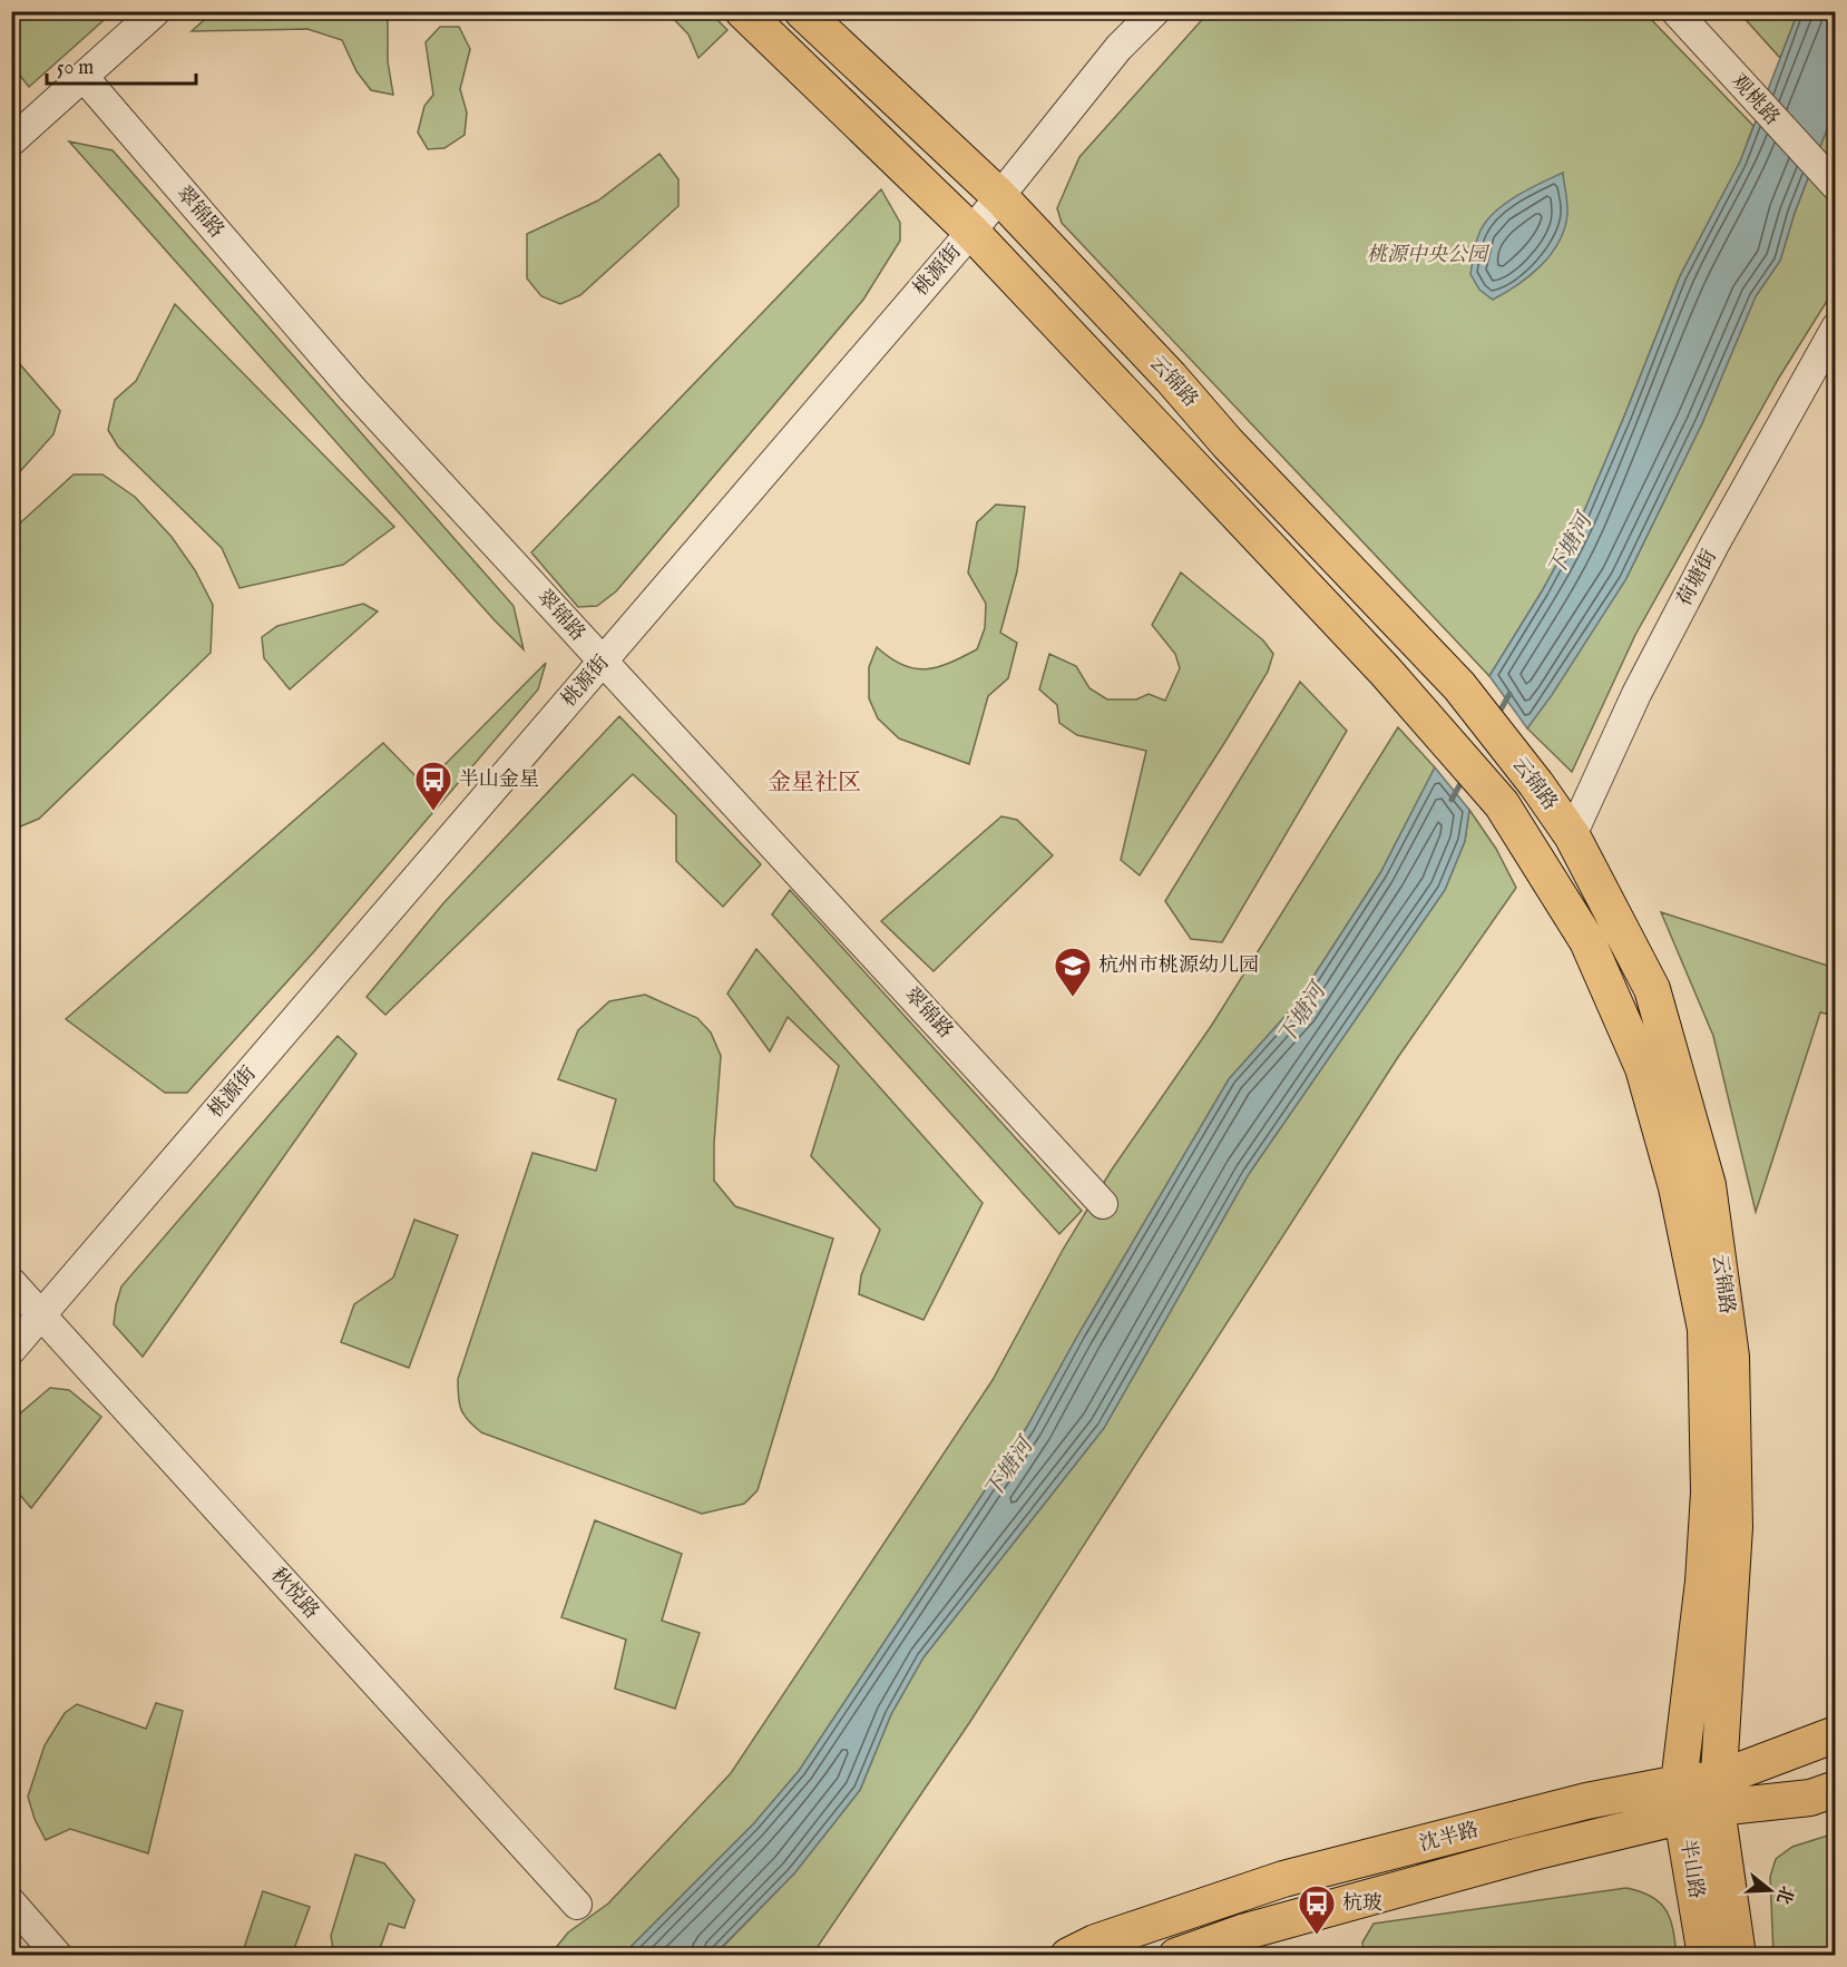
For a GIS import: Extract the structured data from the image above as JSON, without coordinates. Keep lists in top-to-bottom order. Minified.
{"streets":{"main road":["云锦路","沈半路","半山路"],"street":["观桃路","翠锦路","桃源街","荷塘街","秋悦路"]},"crossings":[["翠锦路","桃源街"],["桃源街","云锦路"],["桃源街","秋悦路"],["云锦路","荷塘街"],["云锦路","沈半路"],["云锦路","半山路"],["沈半路","半山路"]],"districts":["金星社区"],"water":["下塘河"],"parks":["桃源中央公园"],"places":{"bus stop":["半山金星","杭玻"],"school or university":["杭州市桃源幼儿园"]},"scale_bar":"50 m","north":"right"}
